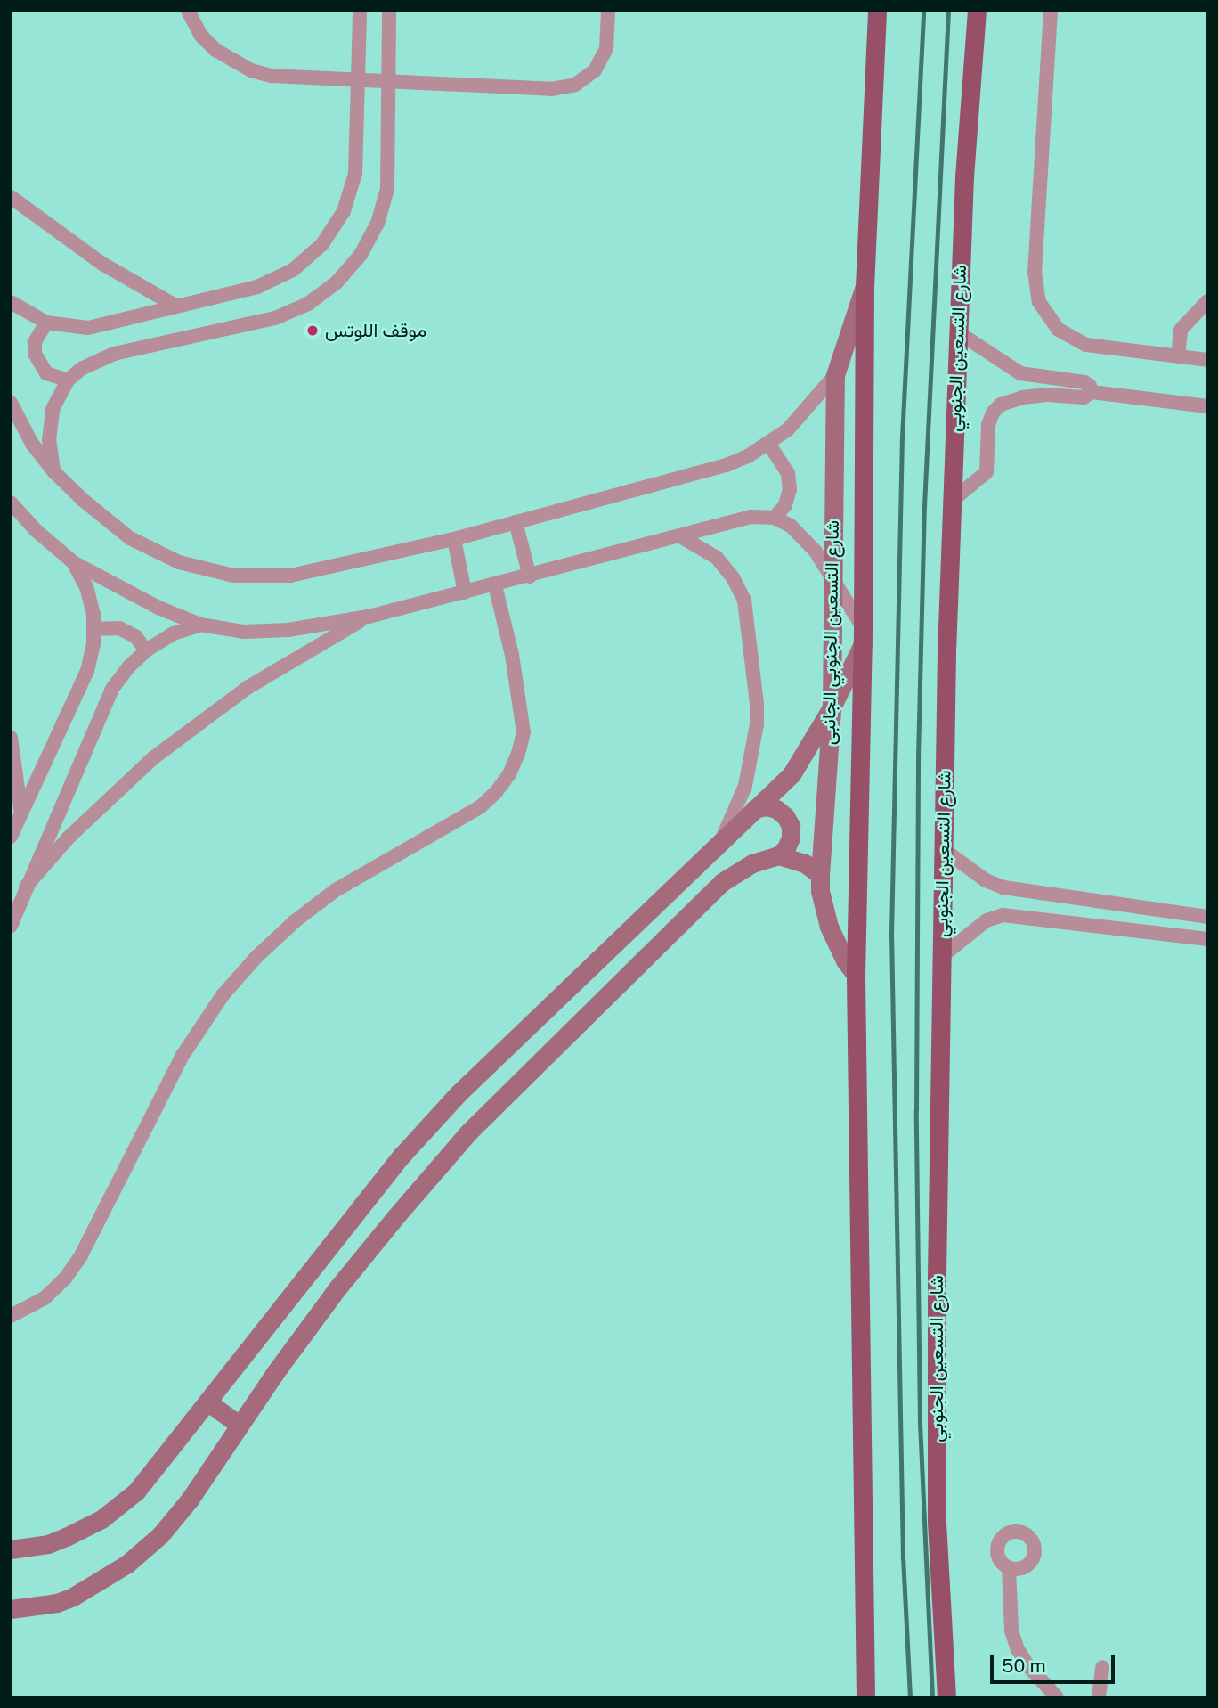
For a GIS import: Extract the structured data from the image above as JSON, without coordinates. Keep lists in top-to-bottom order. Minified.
{"streets":{"main road":["شارع التسعين الجنوبي"],"street":["شارع التسعين الجنوبي الجانبى"]},"places":["موقف اللوتس"],"scale_bar":"50 m"}
